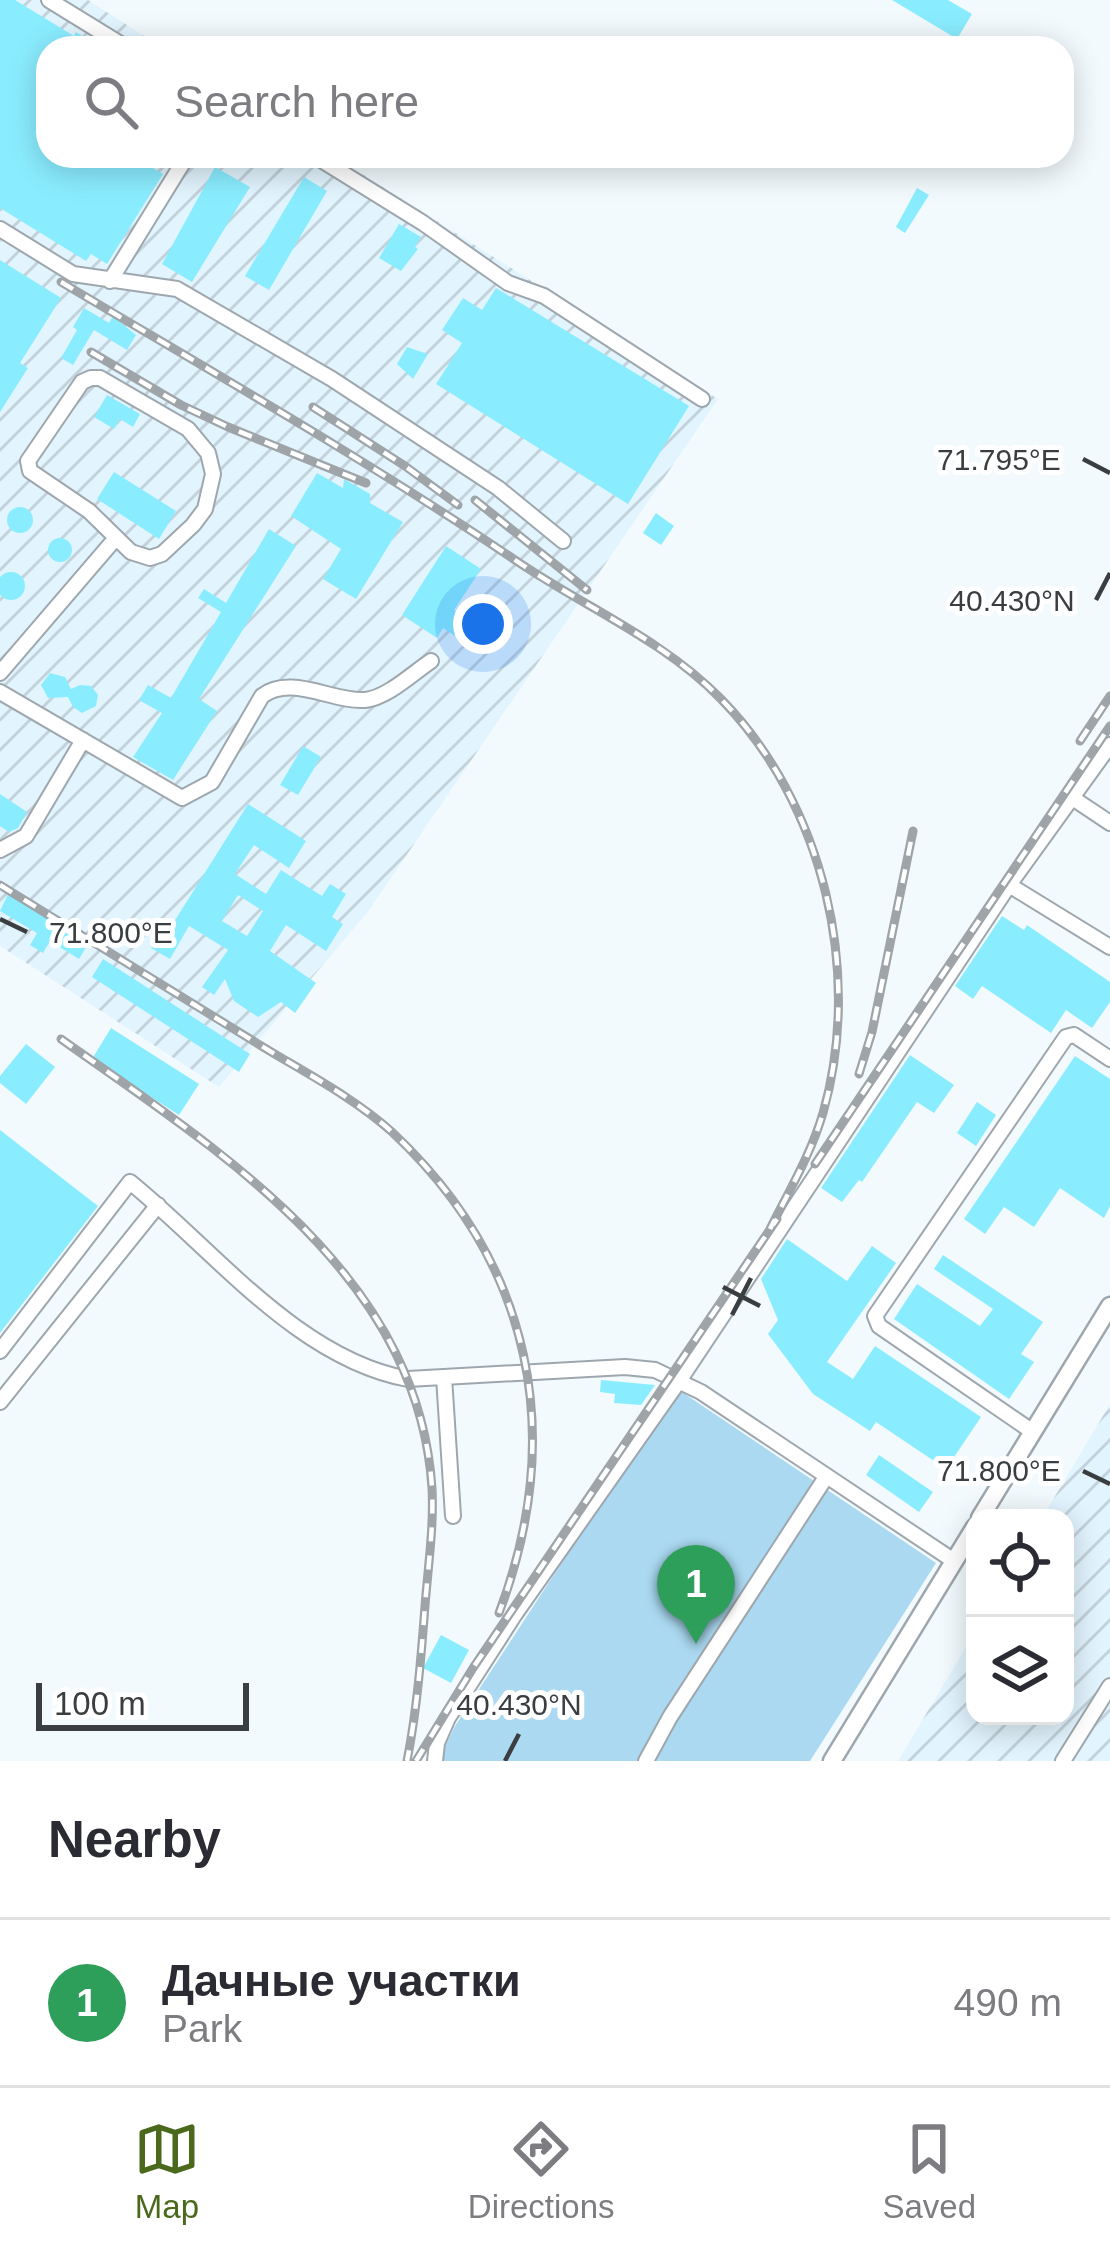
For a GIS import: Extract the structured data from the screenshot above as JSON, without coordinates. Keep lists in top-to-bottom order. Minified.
{"scale_bar":"100 m","page":{"search":"Search here","pins":"1","scale":"100 m","heading":"Nearby","list":[{"mark":"1","name":"Дачные участки","note":"Park","value":"490 m"}],"nav":["Map","Directions","Saved"]},"coordinates":["71.795°E","40.430°N","71.800°E"]}
